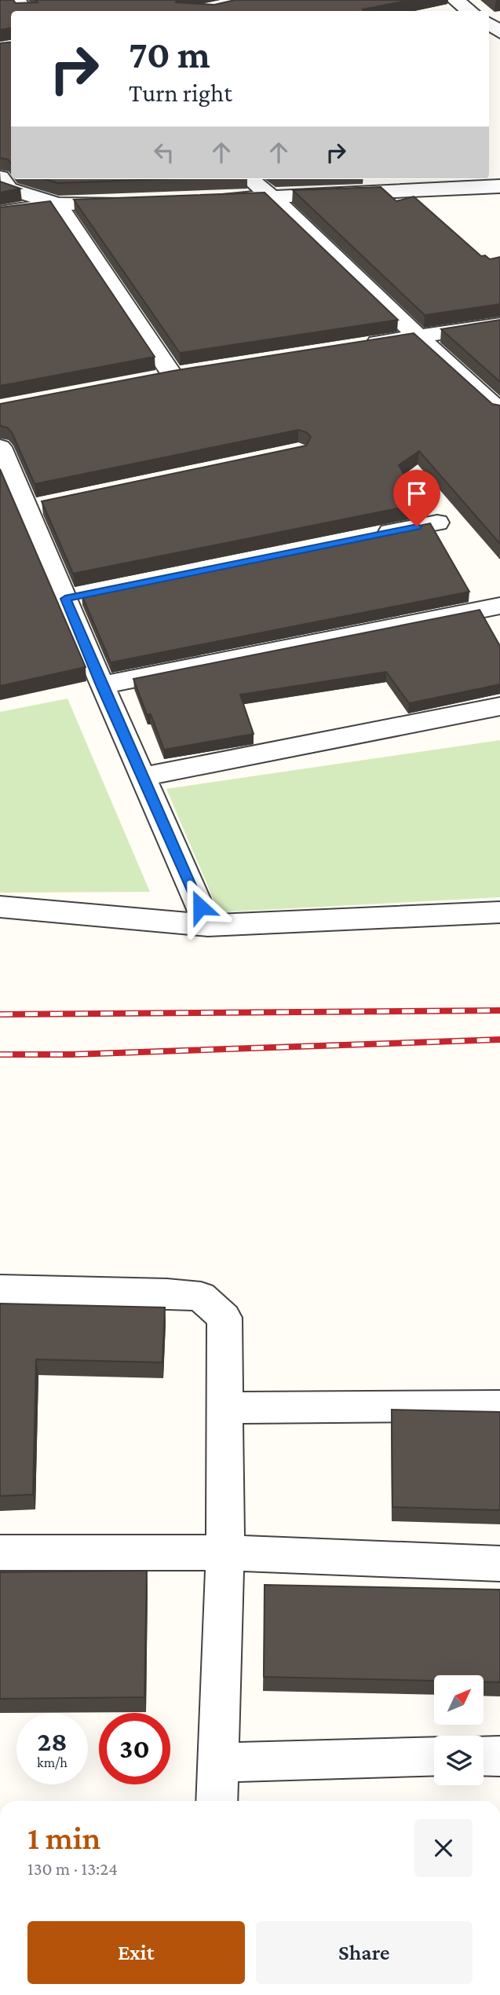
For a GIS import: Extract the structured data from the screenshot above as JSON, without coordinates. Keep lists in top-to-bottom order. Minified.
{"north":"top right","page":{"turn":["70 m","Turn right"],"speed":"28 km/h","limit":"30","heading":["1 min","130 m · 13:24"],"buttons":["Exit","Share"]}}
